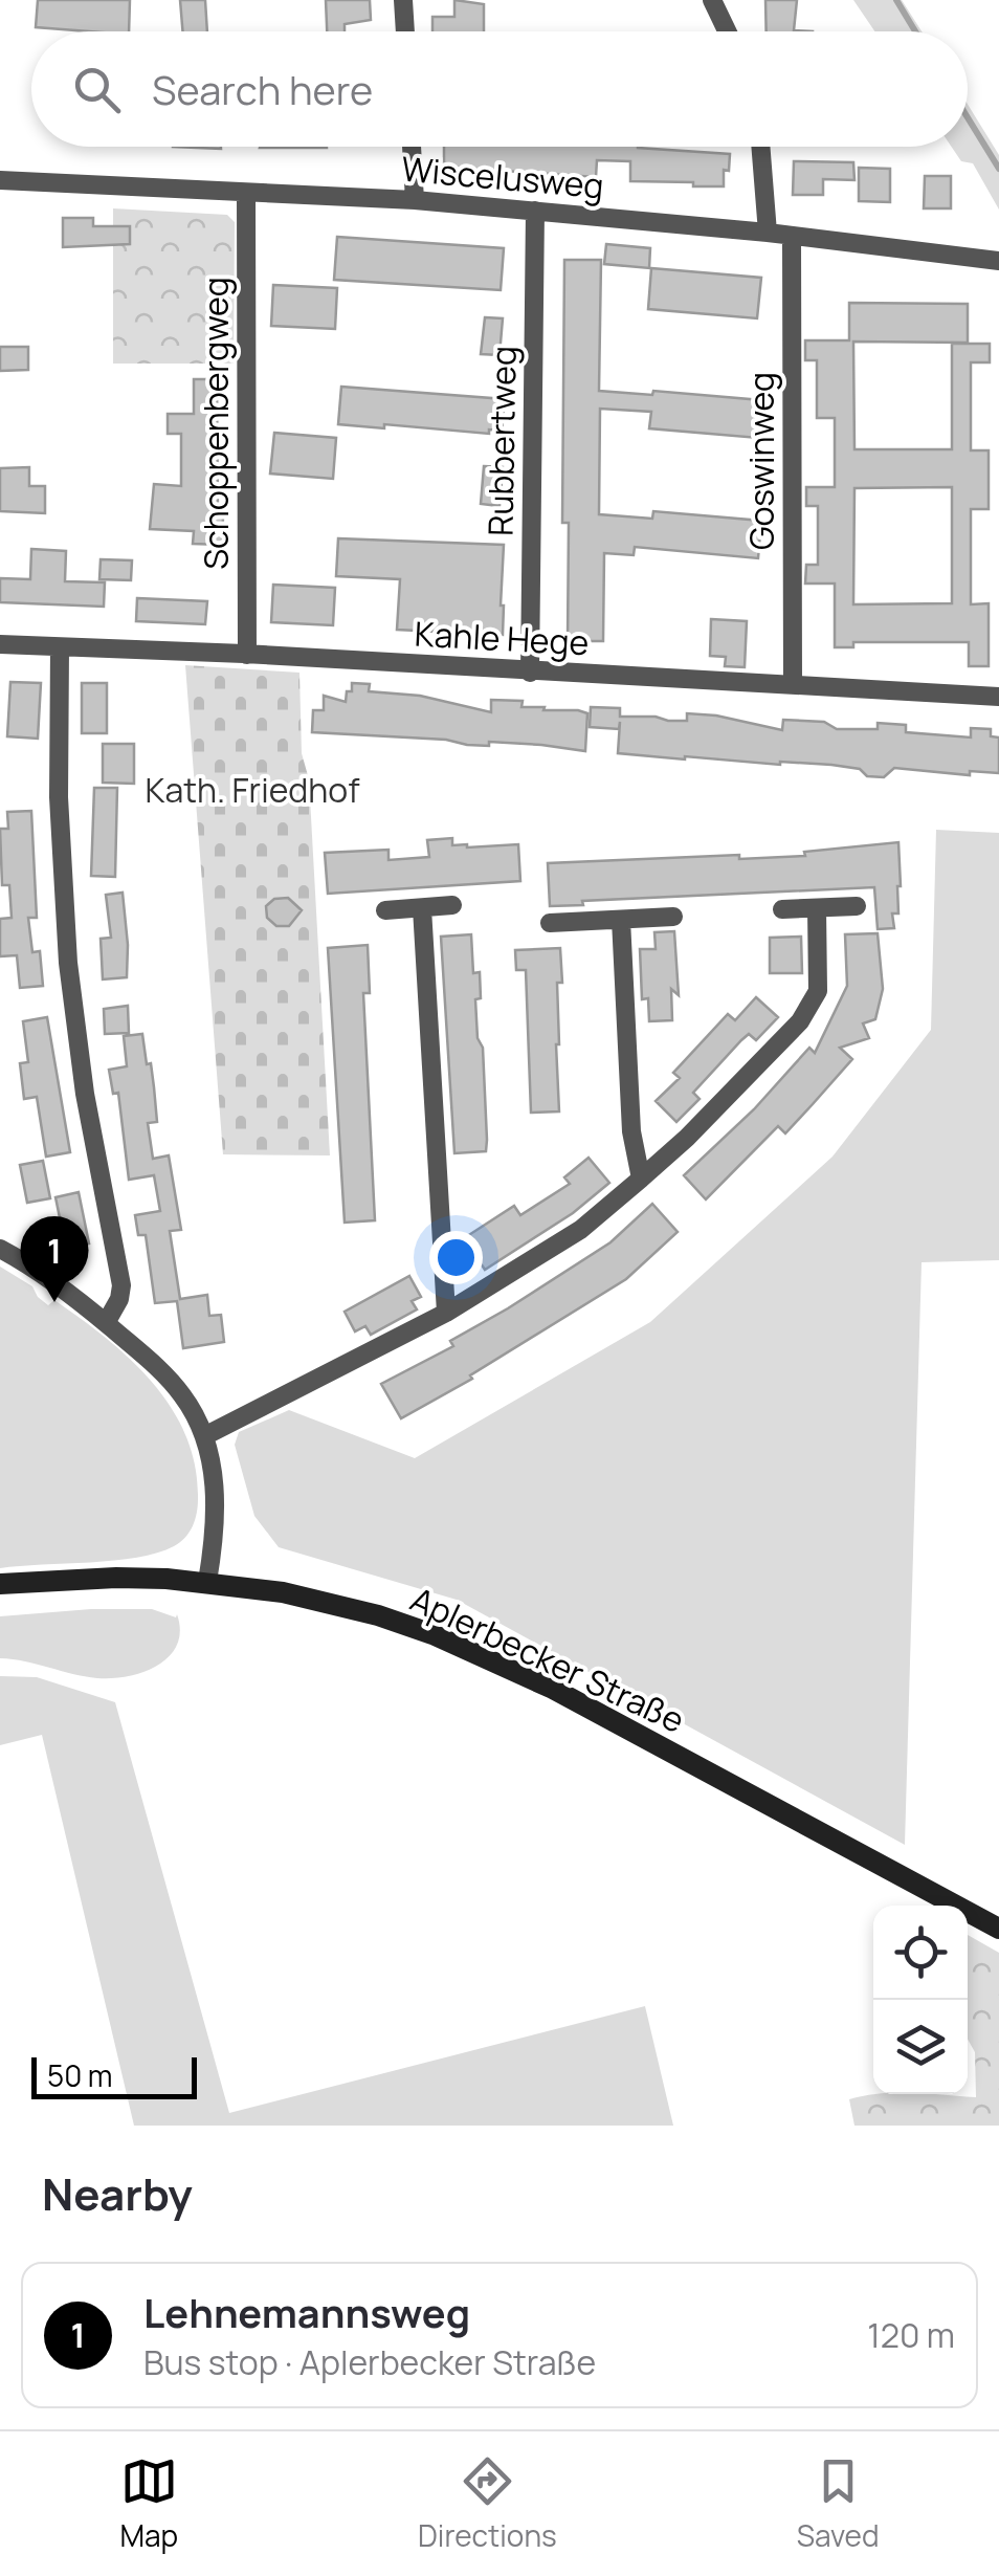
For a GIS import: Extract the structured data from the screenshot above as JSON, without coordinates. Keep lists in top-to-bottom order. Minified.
{"streets":{"main road":["Aplerbecker Straße"],"street":["Wiscelusweg","Schoppenbergweg","Rubbertweg","Goswinweg","Kahle Hege"]},"crossings":[["Wiscelusweg","Schoppenbergweg"],["Wiscelusweg","Rubbertweg"],["Wiscelusweg","Goswinweg"],["Schoppenbergweg","Kahle Hege"],["Rubbertweg","Kahle Hege"],["Goswinweg","Kahle Hege"]],"parks":["Kath. Friedhof"],"scale_bar":"50 m","page":{"search":"Search here","pins":"1","scale":"50 m","heading":"Nearby","list":[{"mark":"1","name":"Lehnemannsweg","note":"Bus stop · Aplerbecker Straße","value":"120 m"}],"nav":["Map","Directions","Saved"]}}
